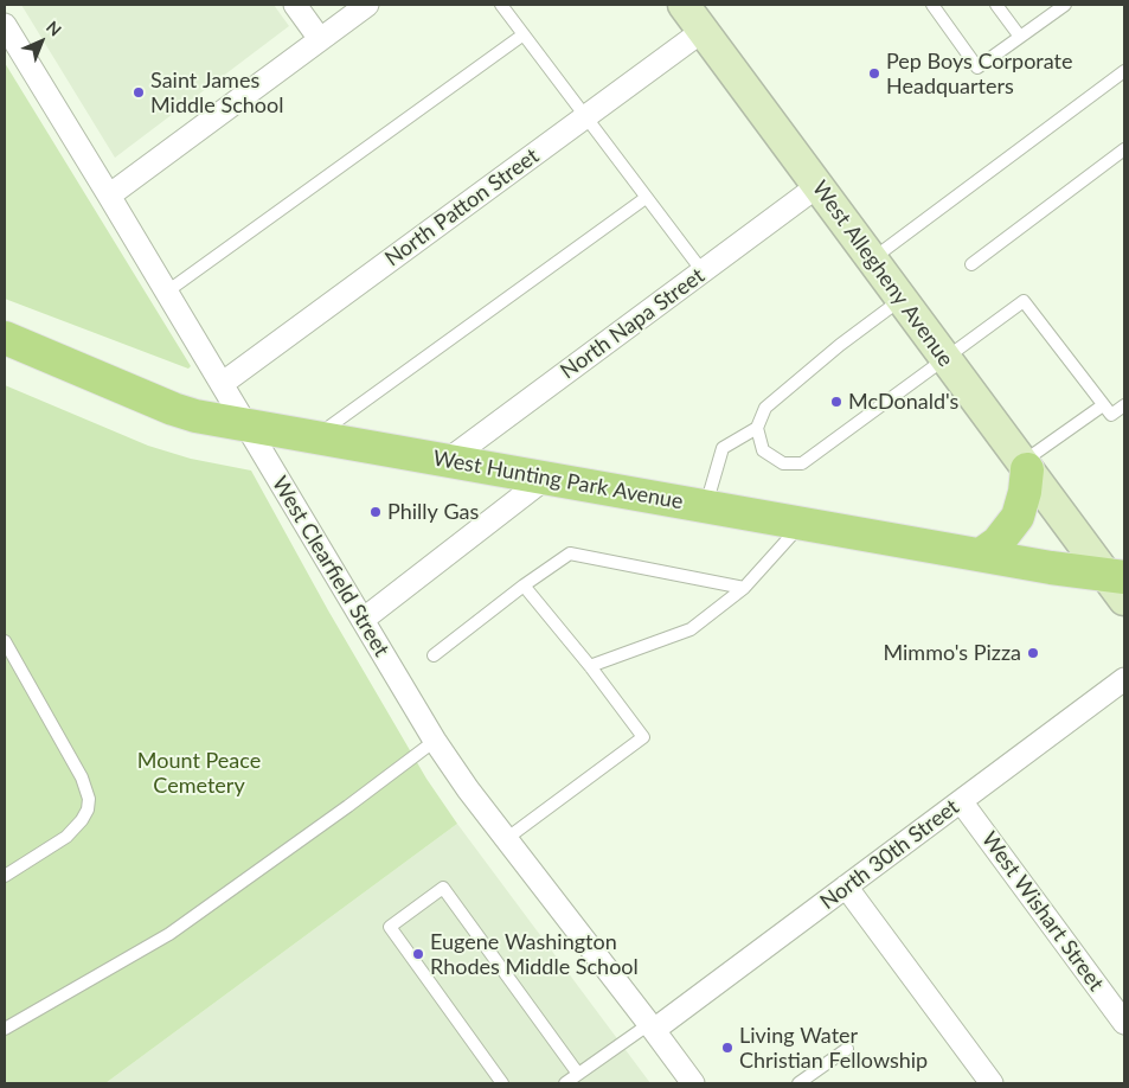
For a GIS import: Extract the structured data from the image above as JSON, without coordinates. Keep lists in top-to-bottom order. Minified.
{"streets":{"main road":["West Allegheny Avenue","West Hunting Park Avenue"],"street":["North Patton Street","North Napa Street","West Clearfield Street","North 30th Street","West Wishart Street"]},"crossings":[["North Patton Street","West Allegheny Avenue"],["North Patton Street","West Clearfield Street"],["West Allegheny Avenue","North Napa Street"],["West Allegheny Avenue","West Hunting Park Avenue"],["North Napa Street","West Hunting Park Avenue"],["West Hunting Park Avenue","West Clearfield Street"],["West Clearfield Street","North 30th Street"],["North 30th Street","West Wishart Street"]],"parks":["Mount Peace Cemetery"],"places":["Pep Boys Corporate Headquarters","Saint James Middle School","McDonald's","Philly Gas","Mimmo's Pizza","Eugene Washington Rhodes Middle School","Living Water Christian Fellowship"],"north":"top right"}
